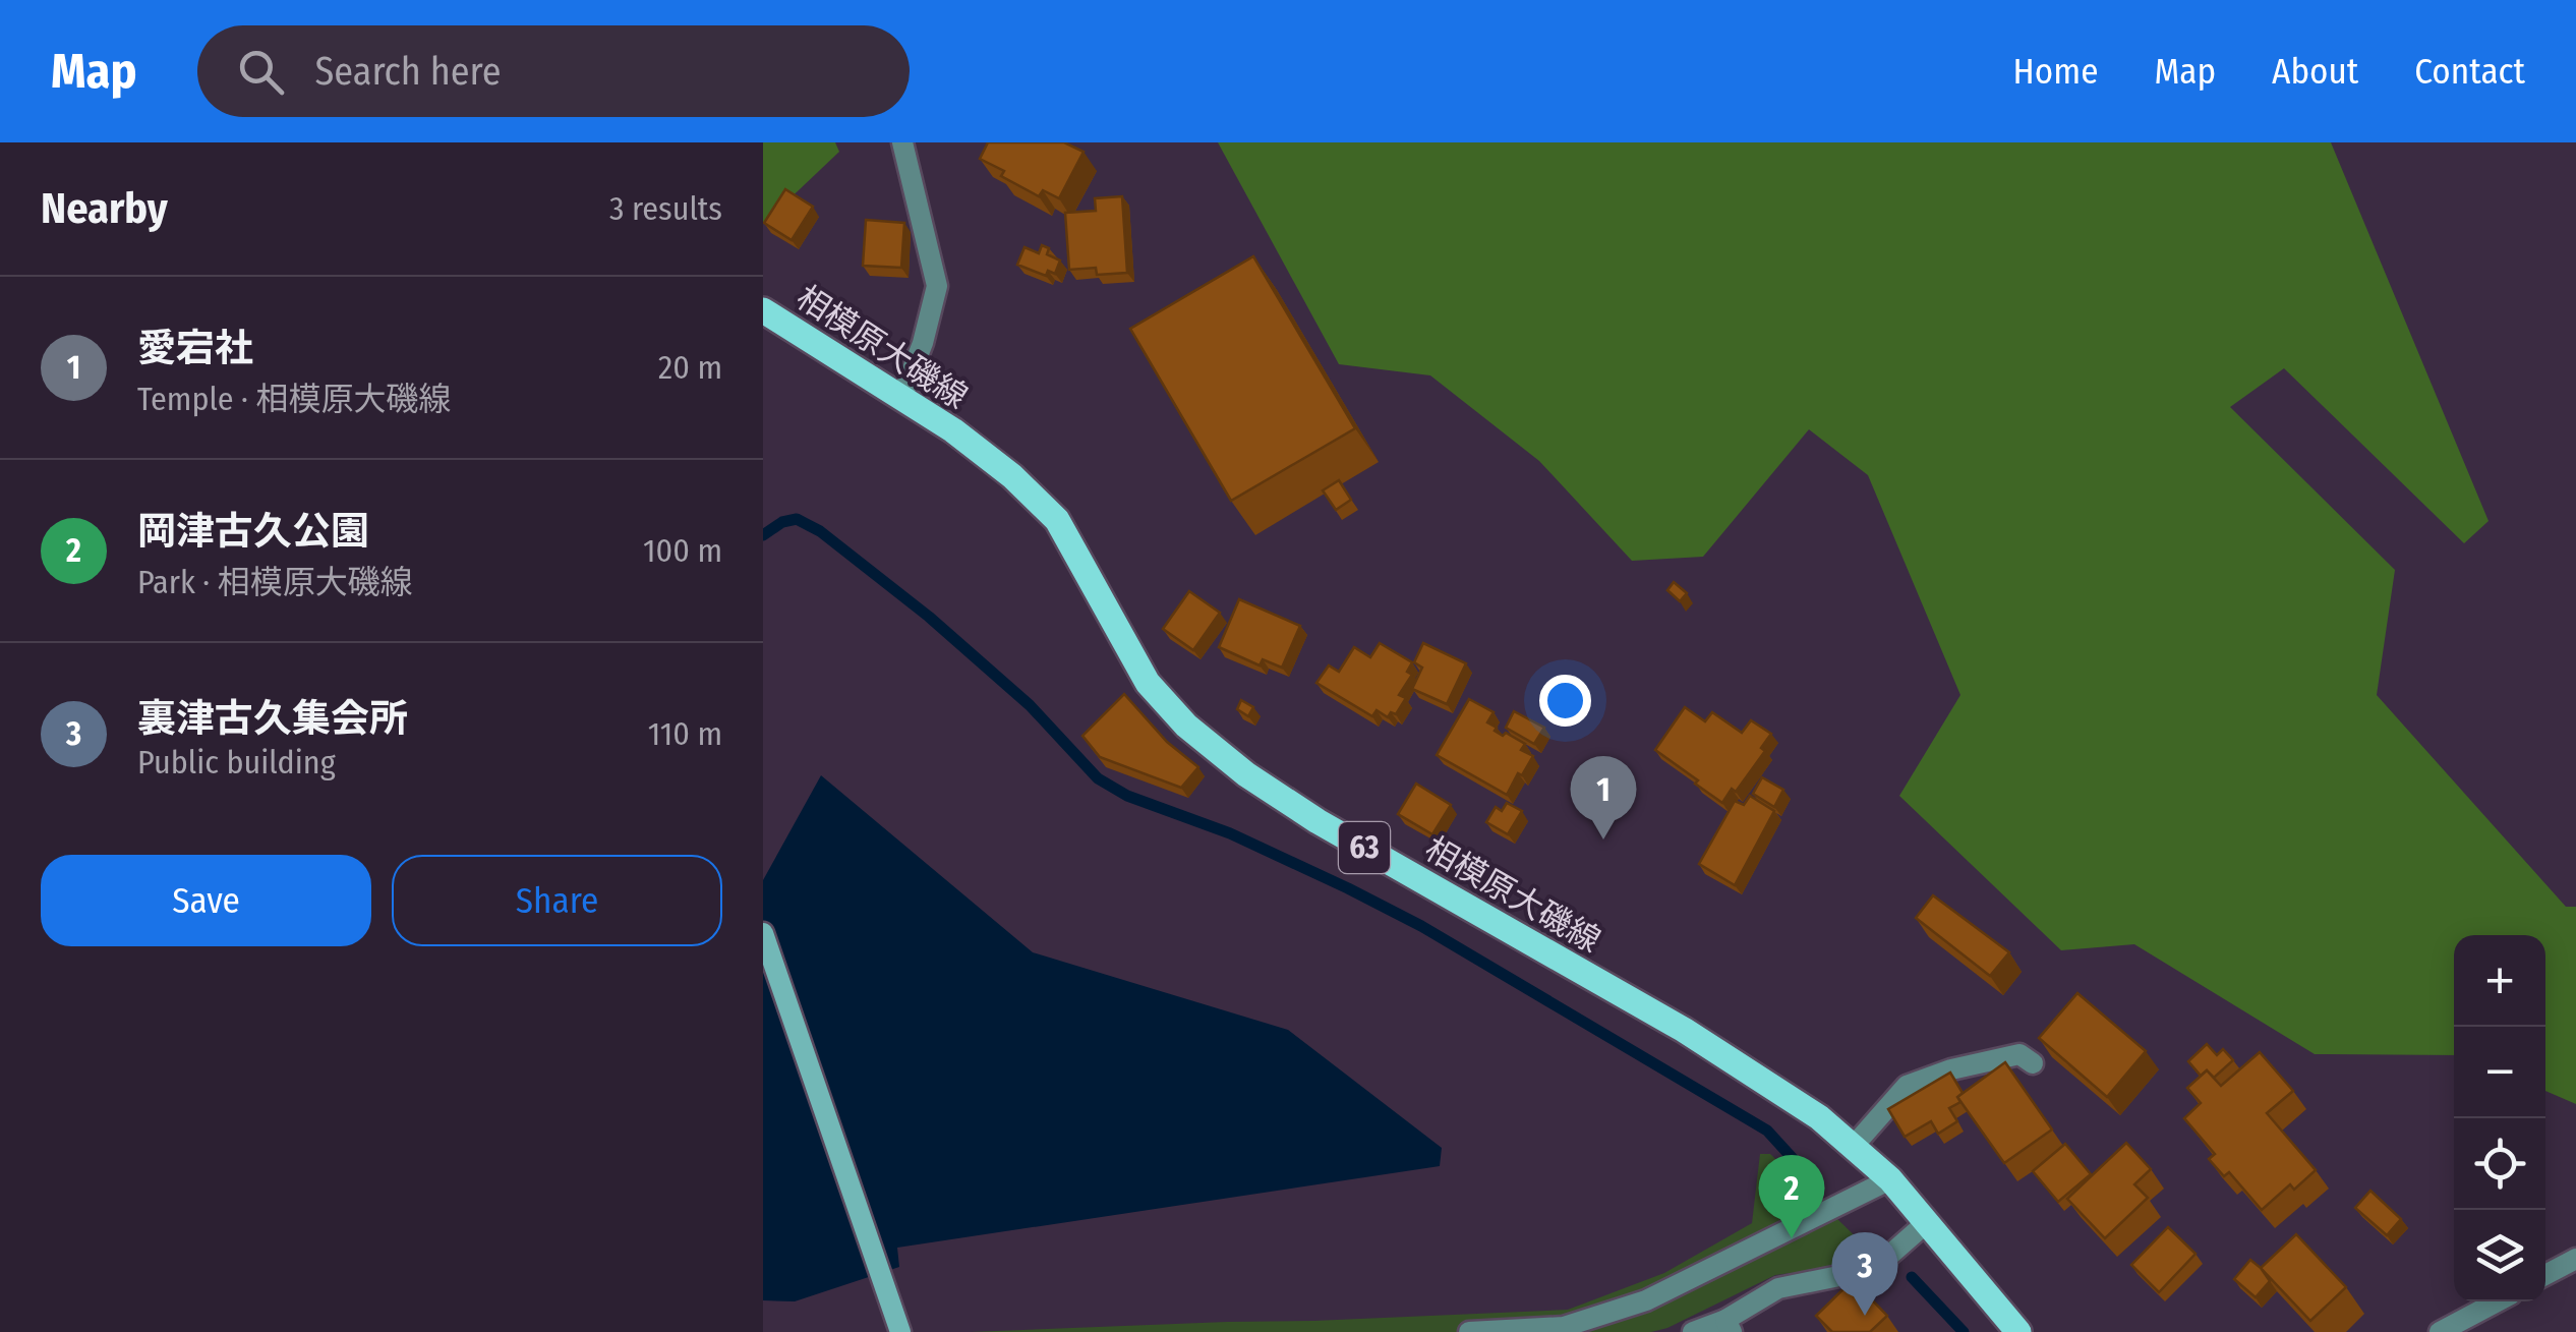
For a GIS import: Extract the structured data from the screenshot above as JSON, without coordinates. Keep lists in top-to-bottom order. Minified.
{"streets":{"main road":["相模原大磯線","63"]},"page":{"header":"Map","search":"Search here","nav":["Home","Map","About","Contact"],"heading":["Nearby","3 results"],"list":[{"mark":"1","name":"愛宕社","note":"Temple · 相模原大磯線","value":"20 m"},{"mark":"2","name":"岡津古久公園","note":"Park · 相模原大磯線","value":"100 m"},{"mark":"3","name":"裏津古久集会所","note":"Public building","value":"110 m"}],"pins":["1","2","3"],"buttons":["Save","Share"],"map_buttons":["+","−"]}}
